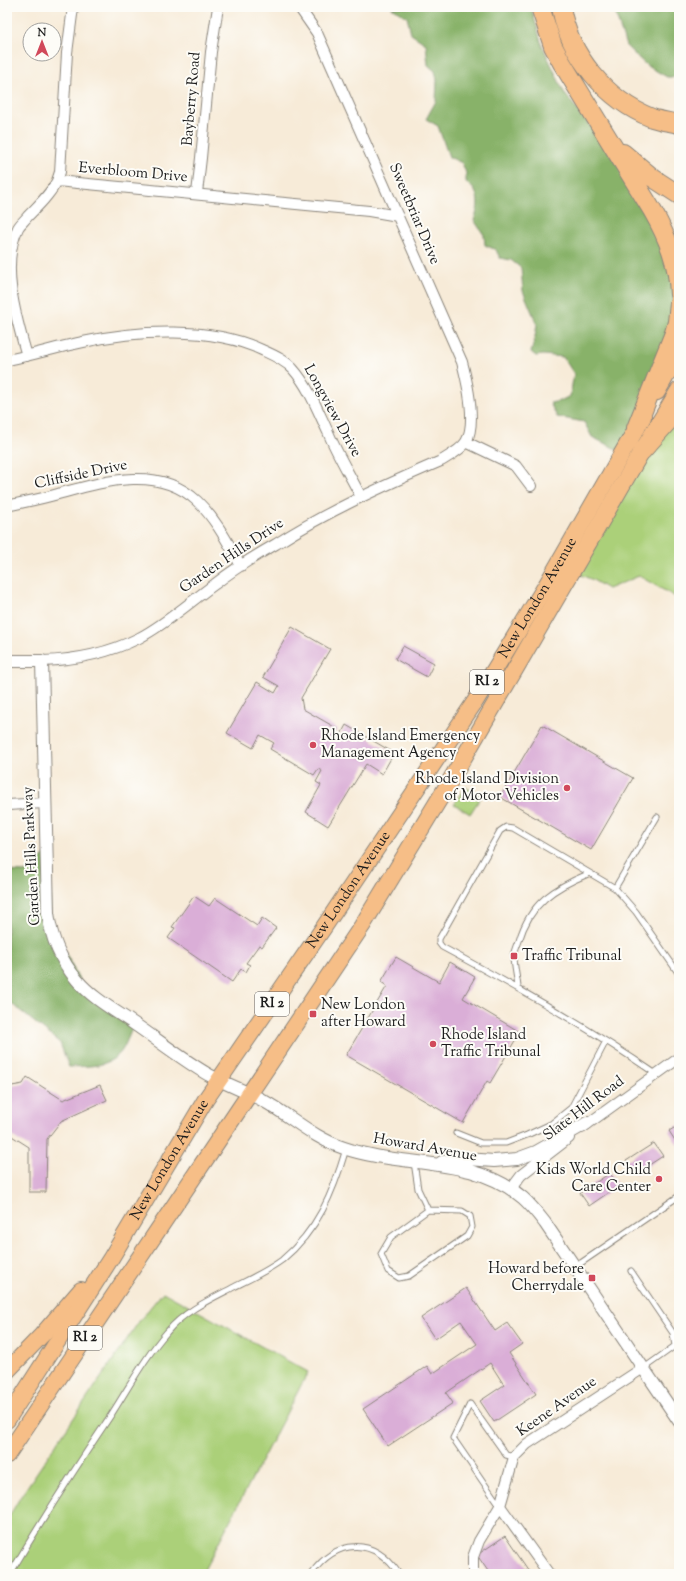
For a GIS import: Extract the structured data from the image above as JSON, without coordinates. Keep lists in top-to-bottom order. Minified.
{"streets":{"main road":["New London Avenue","RI 2"],"street":["Bayberry Road","Everbloom Drive","Sweetbriar Drive","Longview Drive","Cliffside Drive","Garden Hills Drive","Garden Hills Parkway","Slate Hill Road","Howard Avenue","Keene Avenue"]},"crossings":[["Bayberry Road","Everbloom Drive"],["Everbloom Drive","Sweetbriar Drive"],["Everbloom Drive","Longview Drive"],["Sweetbriar Drive","Garden Hills Drive"],["Longview Drive","Garden Hills Drive"],["Cliffside Drive","Garden Hills Drive"],["Garden Hills Drive","Garden Hills Parkway"],["New London Avenue","Garden Hills Parkway"],["New London Avenue","Howard Avenue"],["Garden Hills Parkway","Howard Avenue"],["Slate Hill Road","Howard Avenue"],["Howard Avenue","Keene Avenue"]],"places":{"other":["Rhode Island Emergency Management Agency","Rhode Island Division of Motor Vehicles","Rhode Island Traffic Tribunal","Kids World Child Care Center"],"transit":["Traffic Tribunal","New London after Howard","Howard before Cherrydale"]},"north":"top"}
